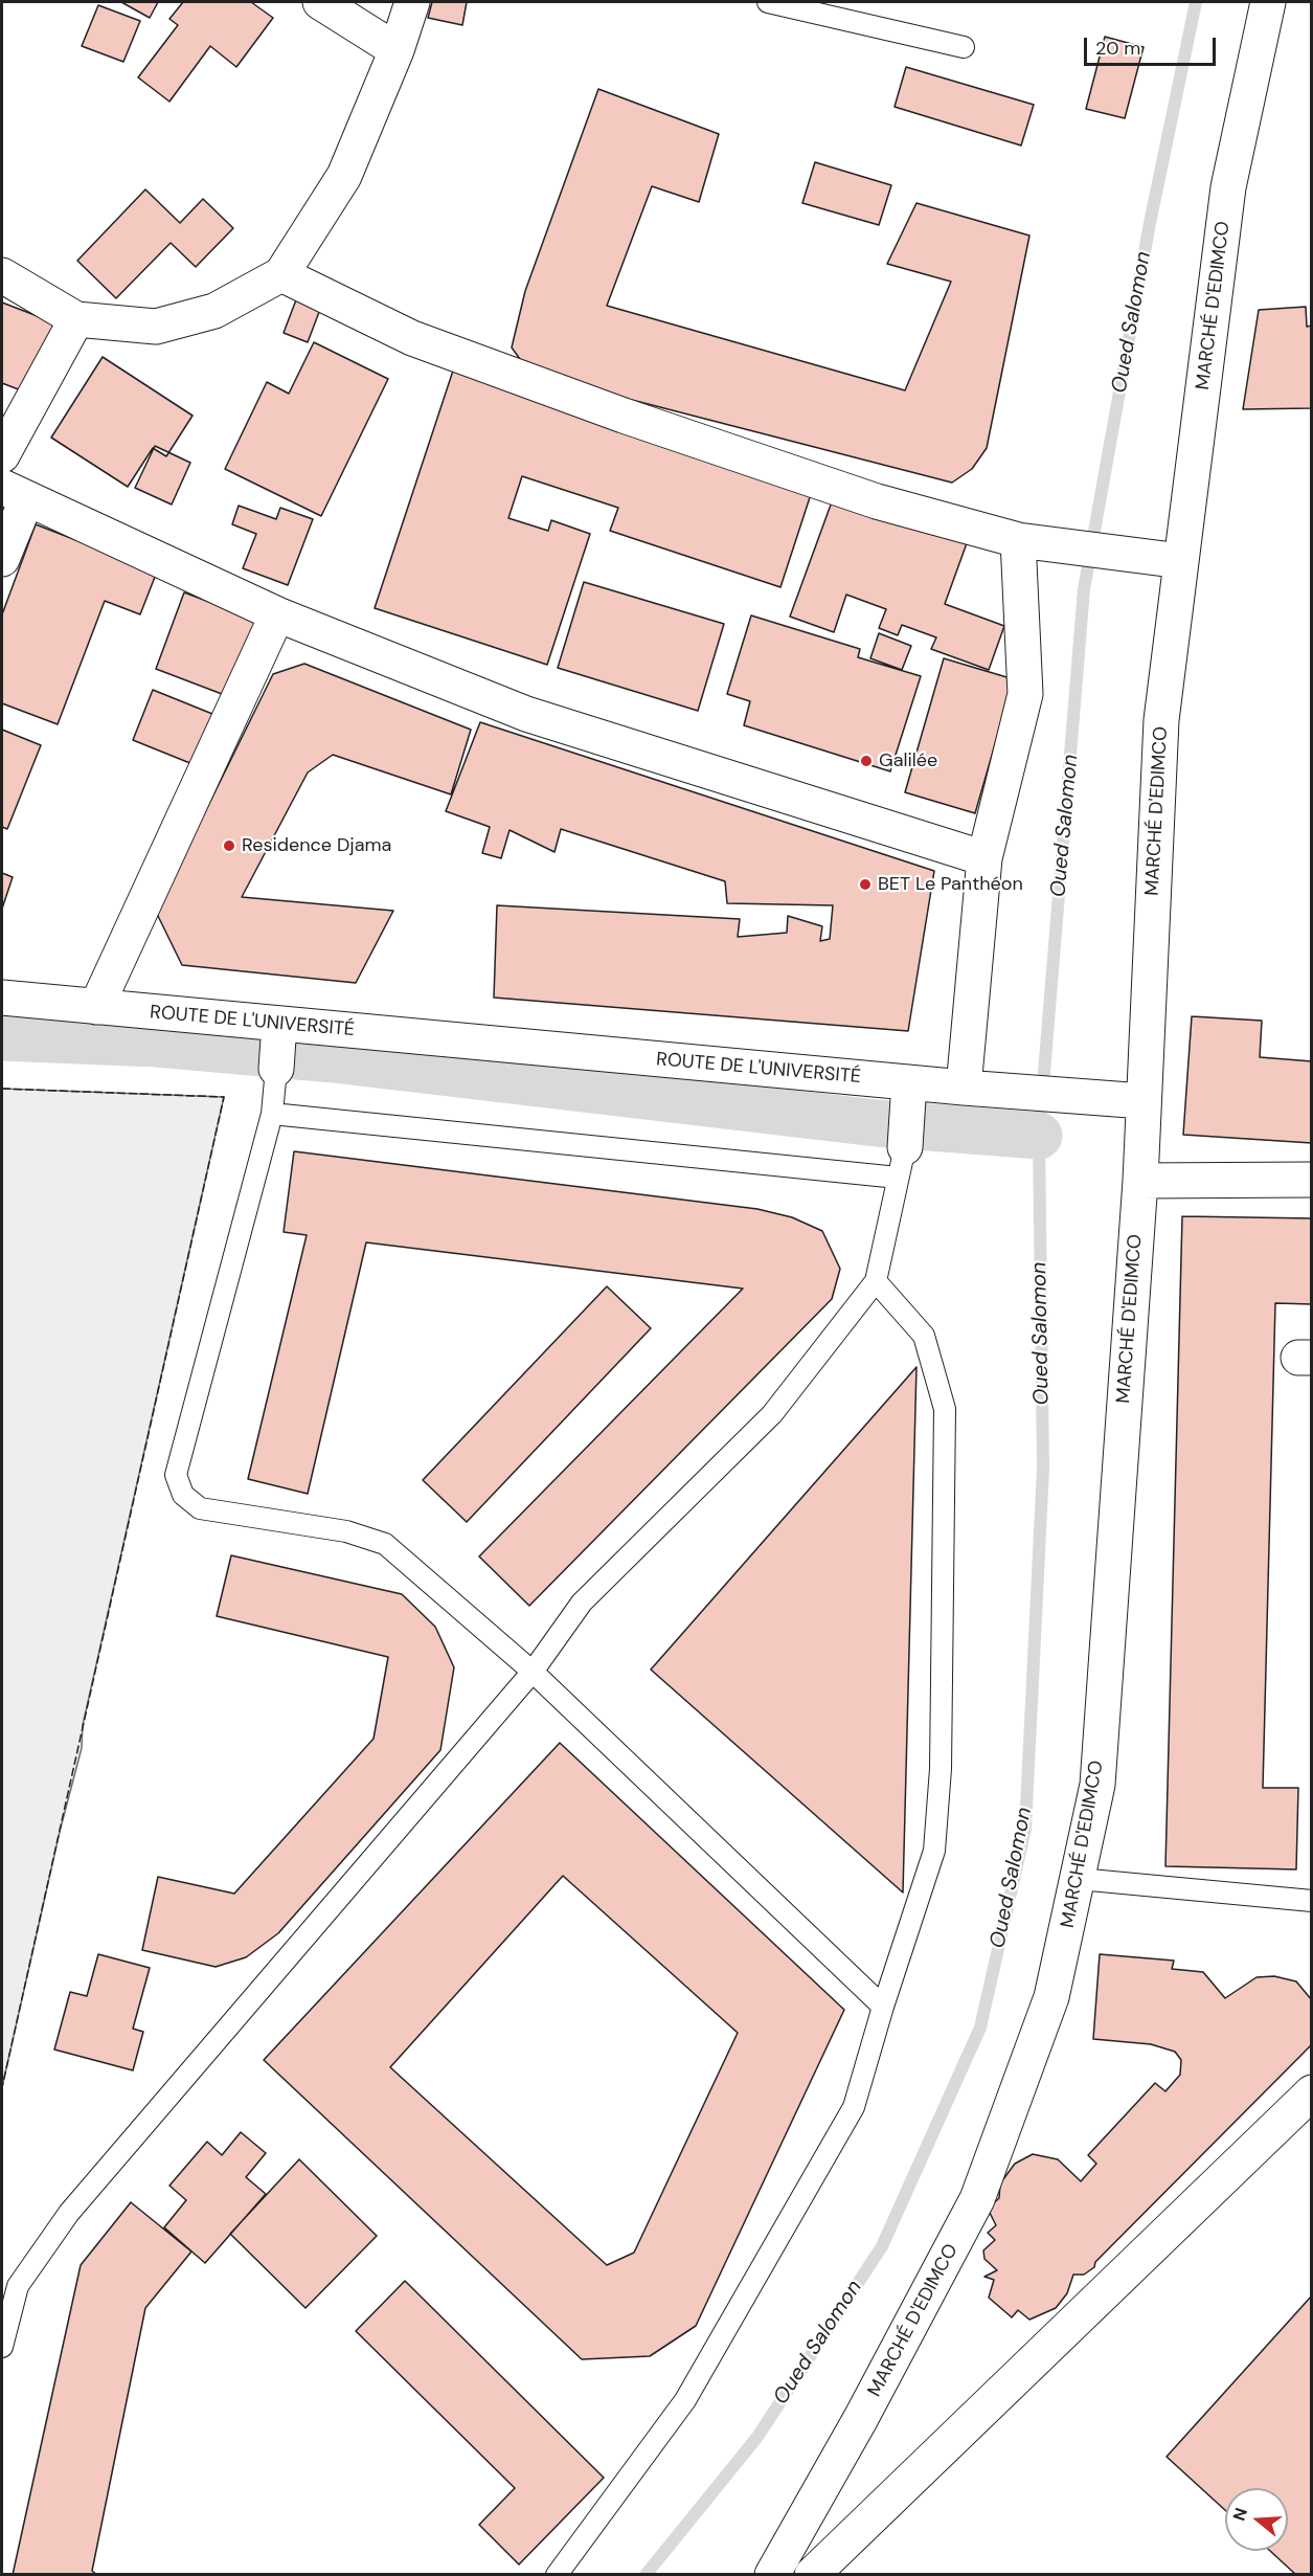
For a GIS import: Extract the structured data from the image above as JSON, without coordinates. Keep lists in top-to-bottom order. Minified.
{"streets":{"street":["MARCHÉ D'EDIMCO","ROUTE DE L'UNIVERSITÉ"]},"crossings":[["MARCHÉ D'EDIMCO","ROUTE DE L'UNIVERSITÉ"]],"water":["Oued Salomon"],"places":["Galilée","Residence Djama","BET Le Panthéon"],"scale_bar":"20 m","north":"left"}
